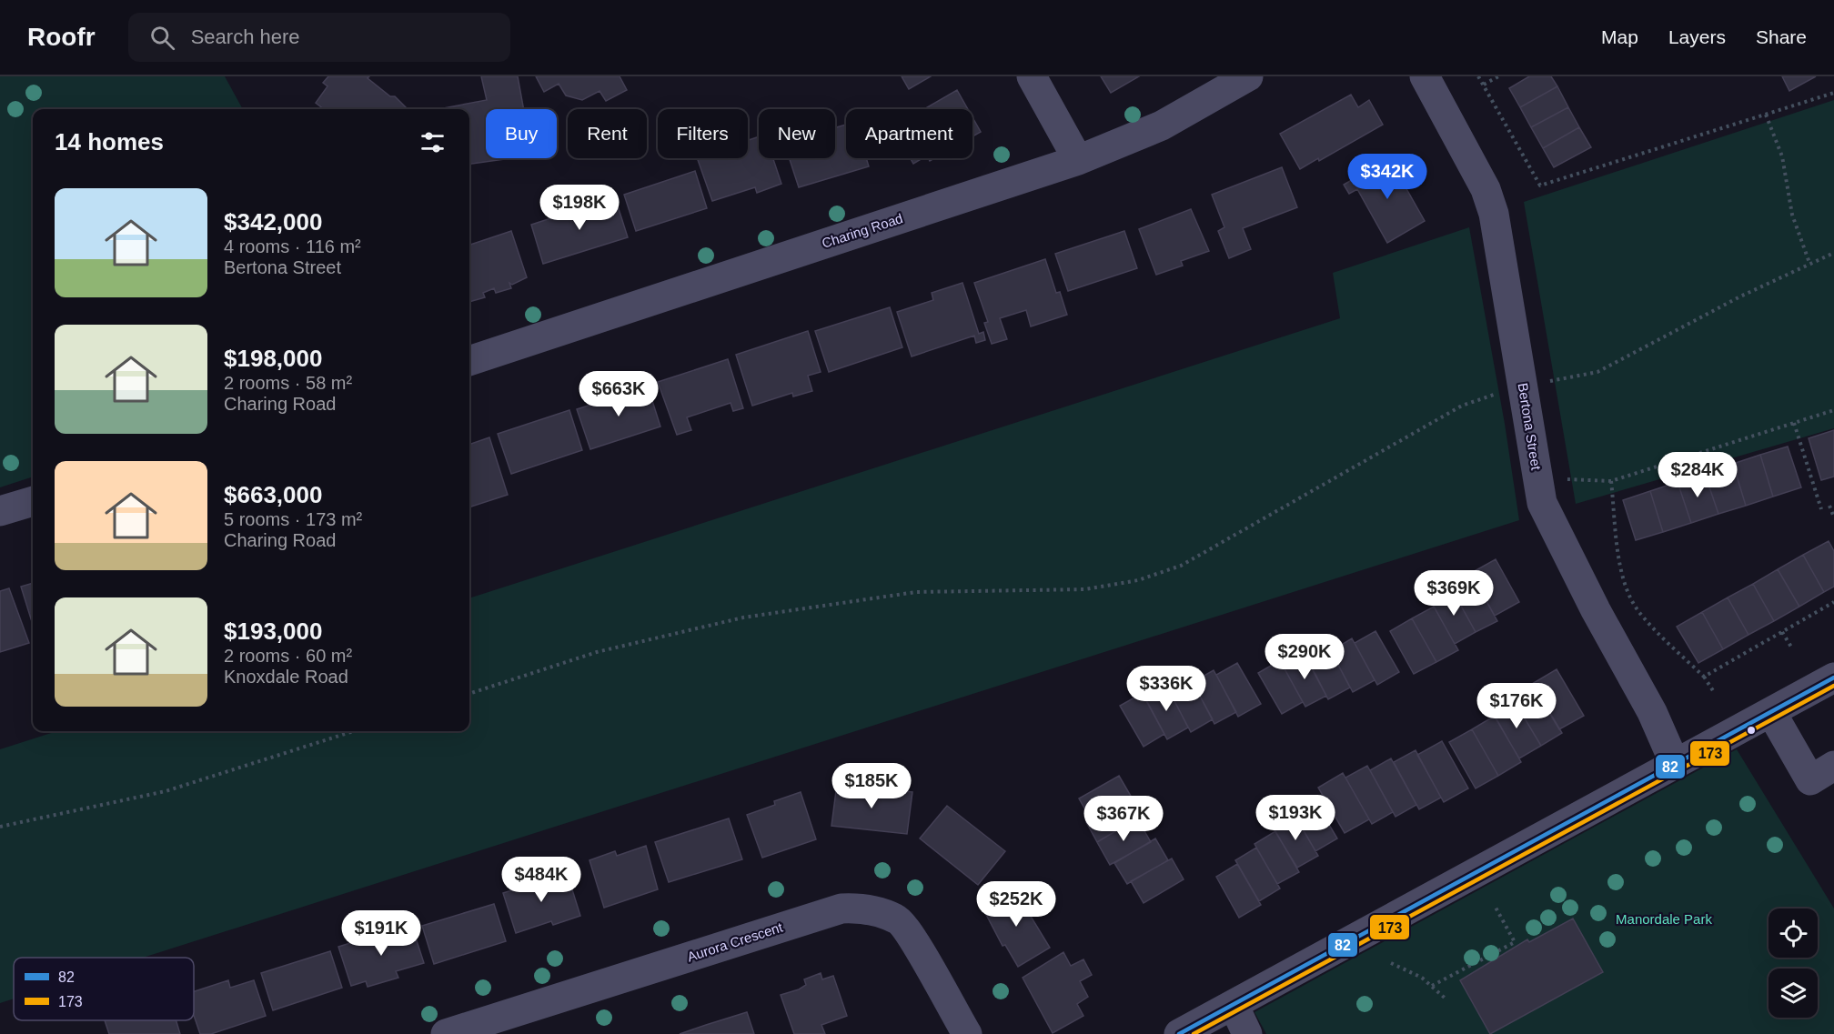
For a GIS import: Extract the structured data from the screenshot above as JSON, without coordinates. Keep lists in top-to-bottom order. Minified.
{"streets":{"street":["Charing Road","Bertona Street","Aurora Crescent"]},"parks":["Manordale Park"],"lines":["transit line 82","transit line 173"],"legend":["82","173"],"page":{"header":"Roofr","search":"Search here","nav":["Map","Layers","Share"],"chip":["Buy","Rent","Filters","New","Apartment"],"heading":"14 homes","price":["$342K","$198K","$663K","$284K","$369K","$290K","$336K","$176K","$185K","$193K","$367K","$484K","$252K","$191K"],"list":[{"name":"$342,000","note":"4 rooms · 116 m² · Bertona Street"},{"name":"$198,000","note":"2 rooms · 58 m² · Charing Road"},{"name":"$663,000","note":"5 rooms · 173 m² · Charing Road"},{"name":"$193,000","note":"2 rooms · 60 m² · Knoxdale Road"}]}}
